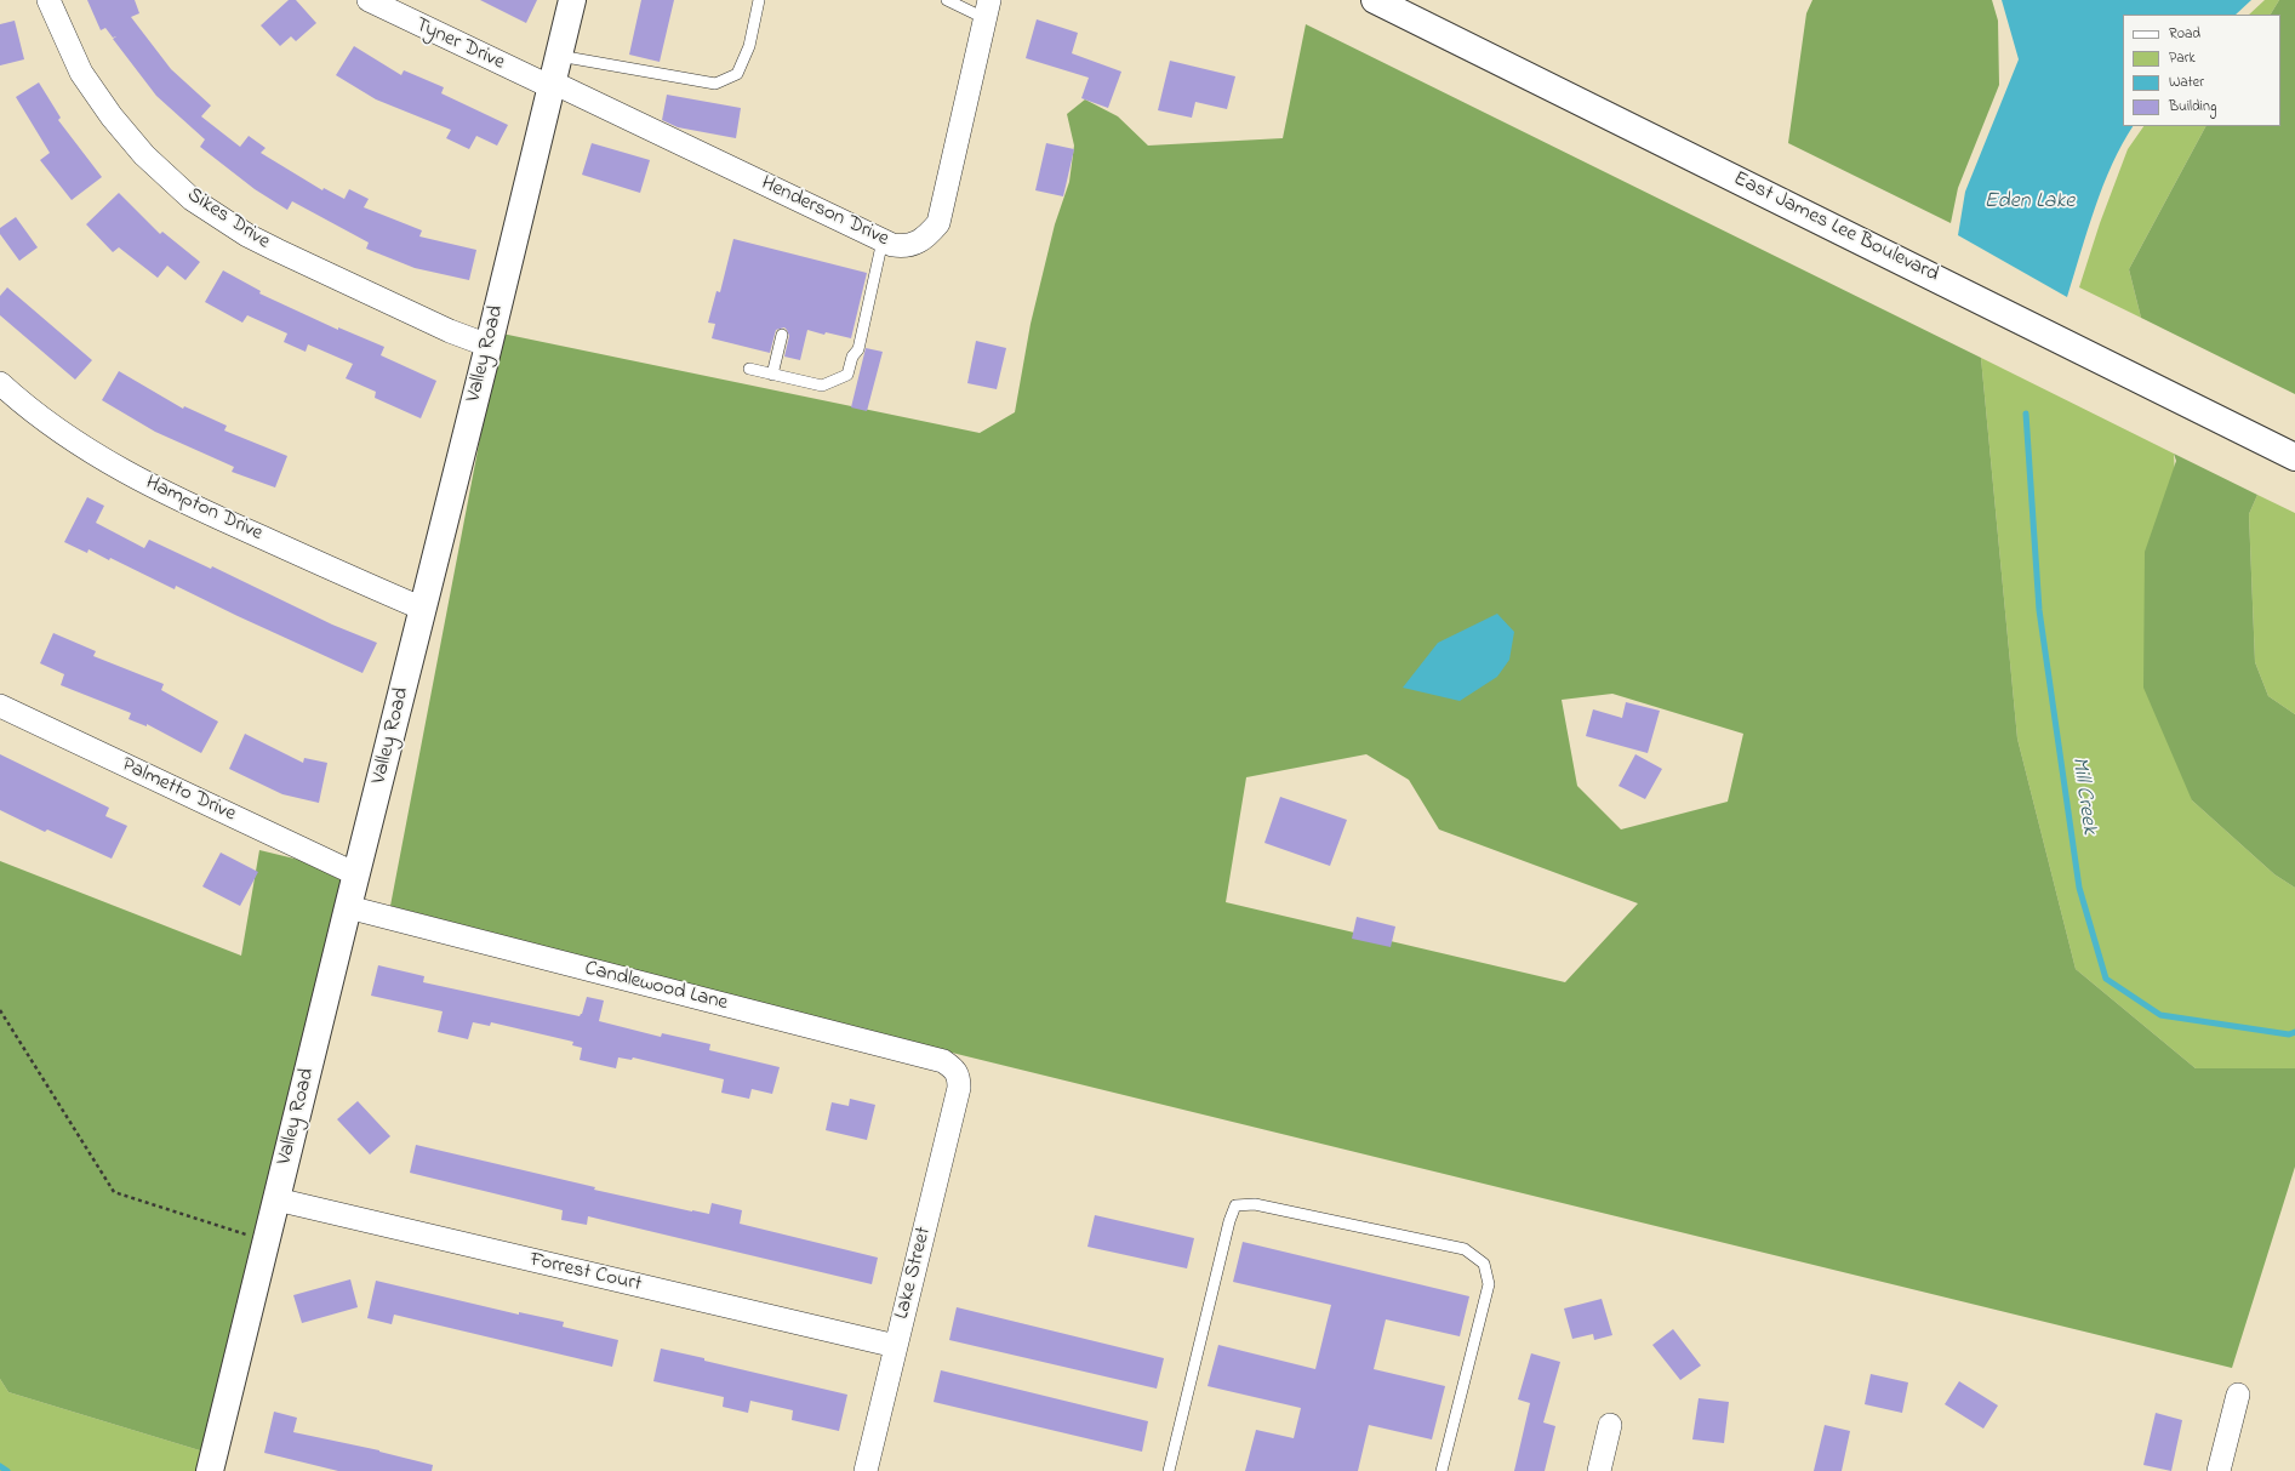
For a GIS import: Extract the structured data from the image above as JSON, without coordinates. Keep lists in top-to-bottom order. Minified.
{"streets":{"street":["Tyner Drive","Henderson Drive","Sikes Drive","East James Lee Boulevard","Valley Road","Hampton Drive","Palmetto Drive","Candlewood Lane","Forrest Court","Lake Street"]},"crossings":[["Tyner Drive","Henderson Drive"],["Tyner Drive","Valley Road"],["Henderson Drive","Valley Road"],["Sikes Drive","Valley Road"],["Valley Road","Hampton Drive"],["Valley Road","Palmetto Drive"],["Valley Road","Candlewood Lane"],["Valley Road","Forrest Court"],["Candlewood Lane","Lake Street"],["Forrest Court","Lake Street"]],"water":["Eden Lake","Mill Creek"],"legend":["Road","Park","Water","Building"]}
